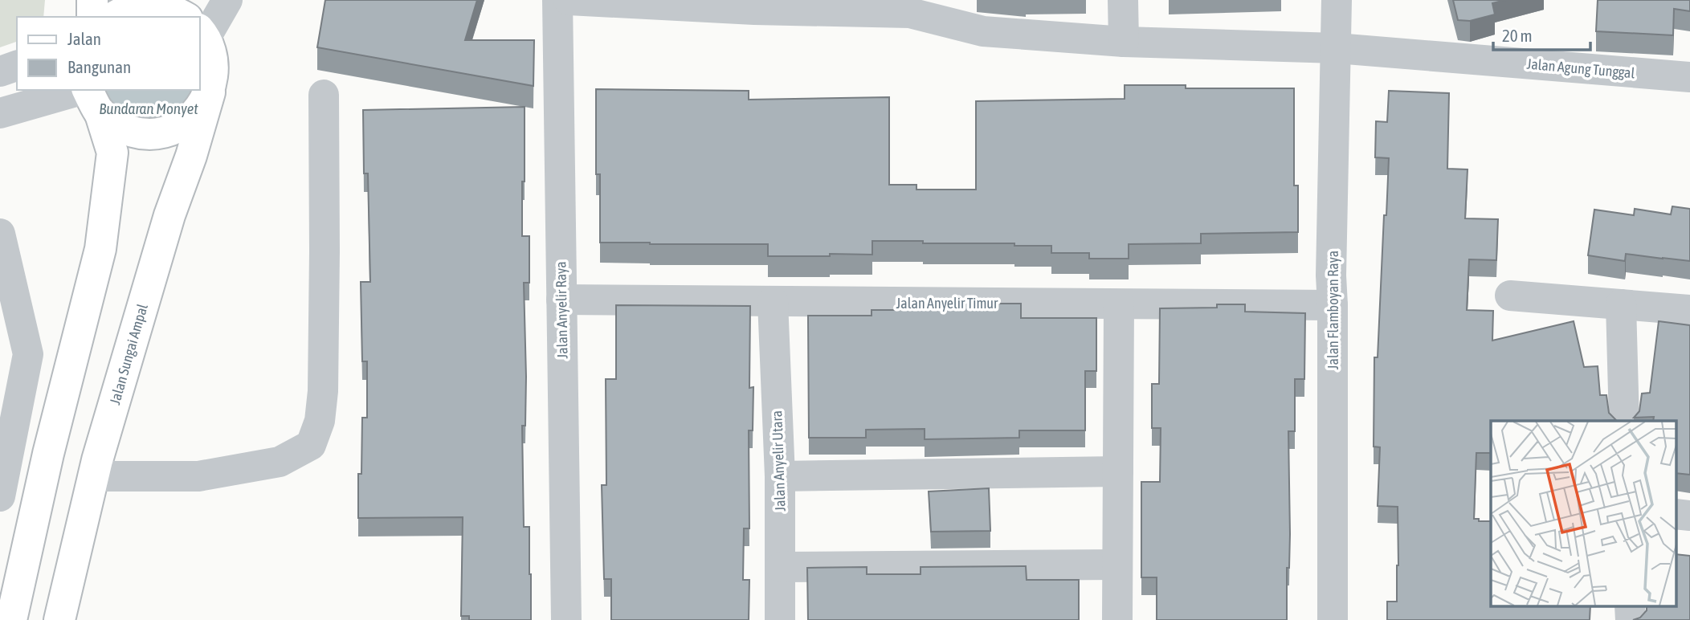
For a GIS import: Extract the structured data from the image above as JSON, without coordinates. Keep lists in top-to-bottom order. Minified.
{"streets":{"main road":["Jalan Sungai Ampal"],"street":["Jalan Agung Tunggal","Jalan Anyelir Timur","Jalan Anyelir Raya","Jalan Flamboyan Raya","Jalan Anyelir Utara"]},"crossings":[["Jalan Agung Tunggal","Jalan Flamboyan Raya"],["Jalan Anyelir Timur","Jalan Anyelir Raya"],["Jalan Anyelir Timur","Jalan Flamboyan Raya"],["Jalan Anyelir Timur","Jalan Anyelir Utara"]],"water":["Bundaran Monyet"],"legend":["Jalan","Bangunan"],"scale_bar":"20 m"}
